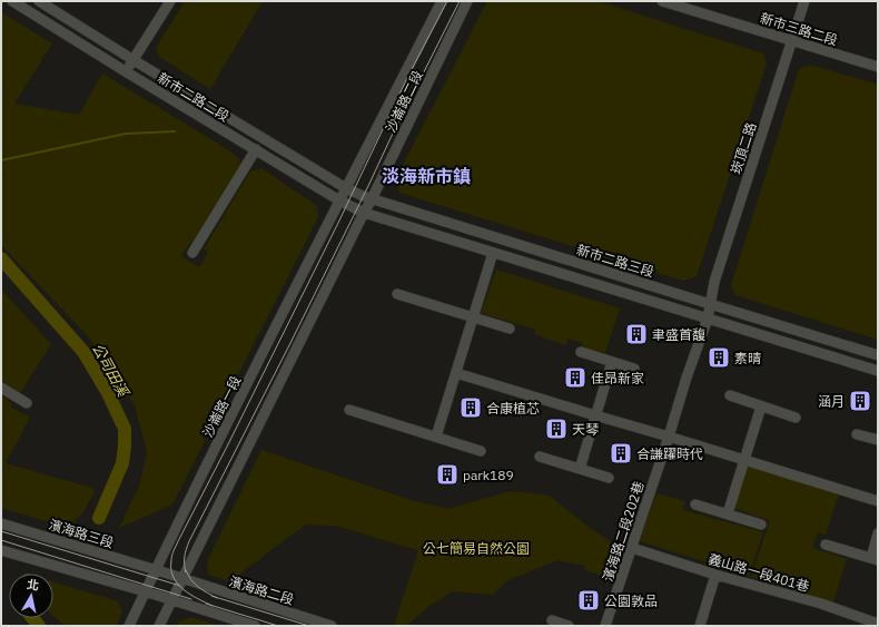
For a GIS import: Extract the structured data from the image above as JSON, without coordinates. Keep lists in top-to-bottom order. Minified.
{"streets":{"street":["新市三路二段","新市二路二段","沙崙路二段","崁頂二路","新市二路三段","沙崙路一段","濱海路二段202巷","濱海路三段","義山路一段401巷","濱海路二段"]},"crossings":[["新市三路二段","崁頂二路"],["新市二路二段","沙崙路二段"],["新市二路二段","新市二路三段"],["新市二路二段","沙崙路一段"],["沙崙路二段","新市二路三段"],["沙崙路二段","沙崙路一段"],["崁頂二路","新市二路三段"],["崁頂二路","濱海路二段202巷"],["沙崙路一段","濱海路三段"],["濱海路二段202巷","義山路一段401巷"],["濱海路三段","濱海路二段"]],"districts":["淡海新市鎮"],"water":["公司田溪"],"parks":["公七簡易自然公園"],"places":{"building":["聿盛首馥","素晴","佳昂新家","涵月","合康植芯","天琴","合謙躍時代","park189","公園敦品"]},"north":"top"}
